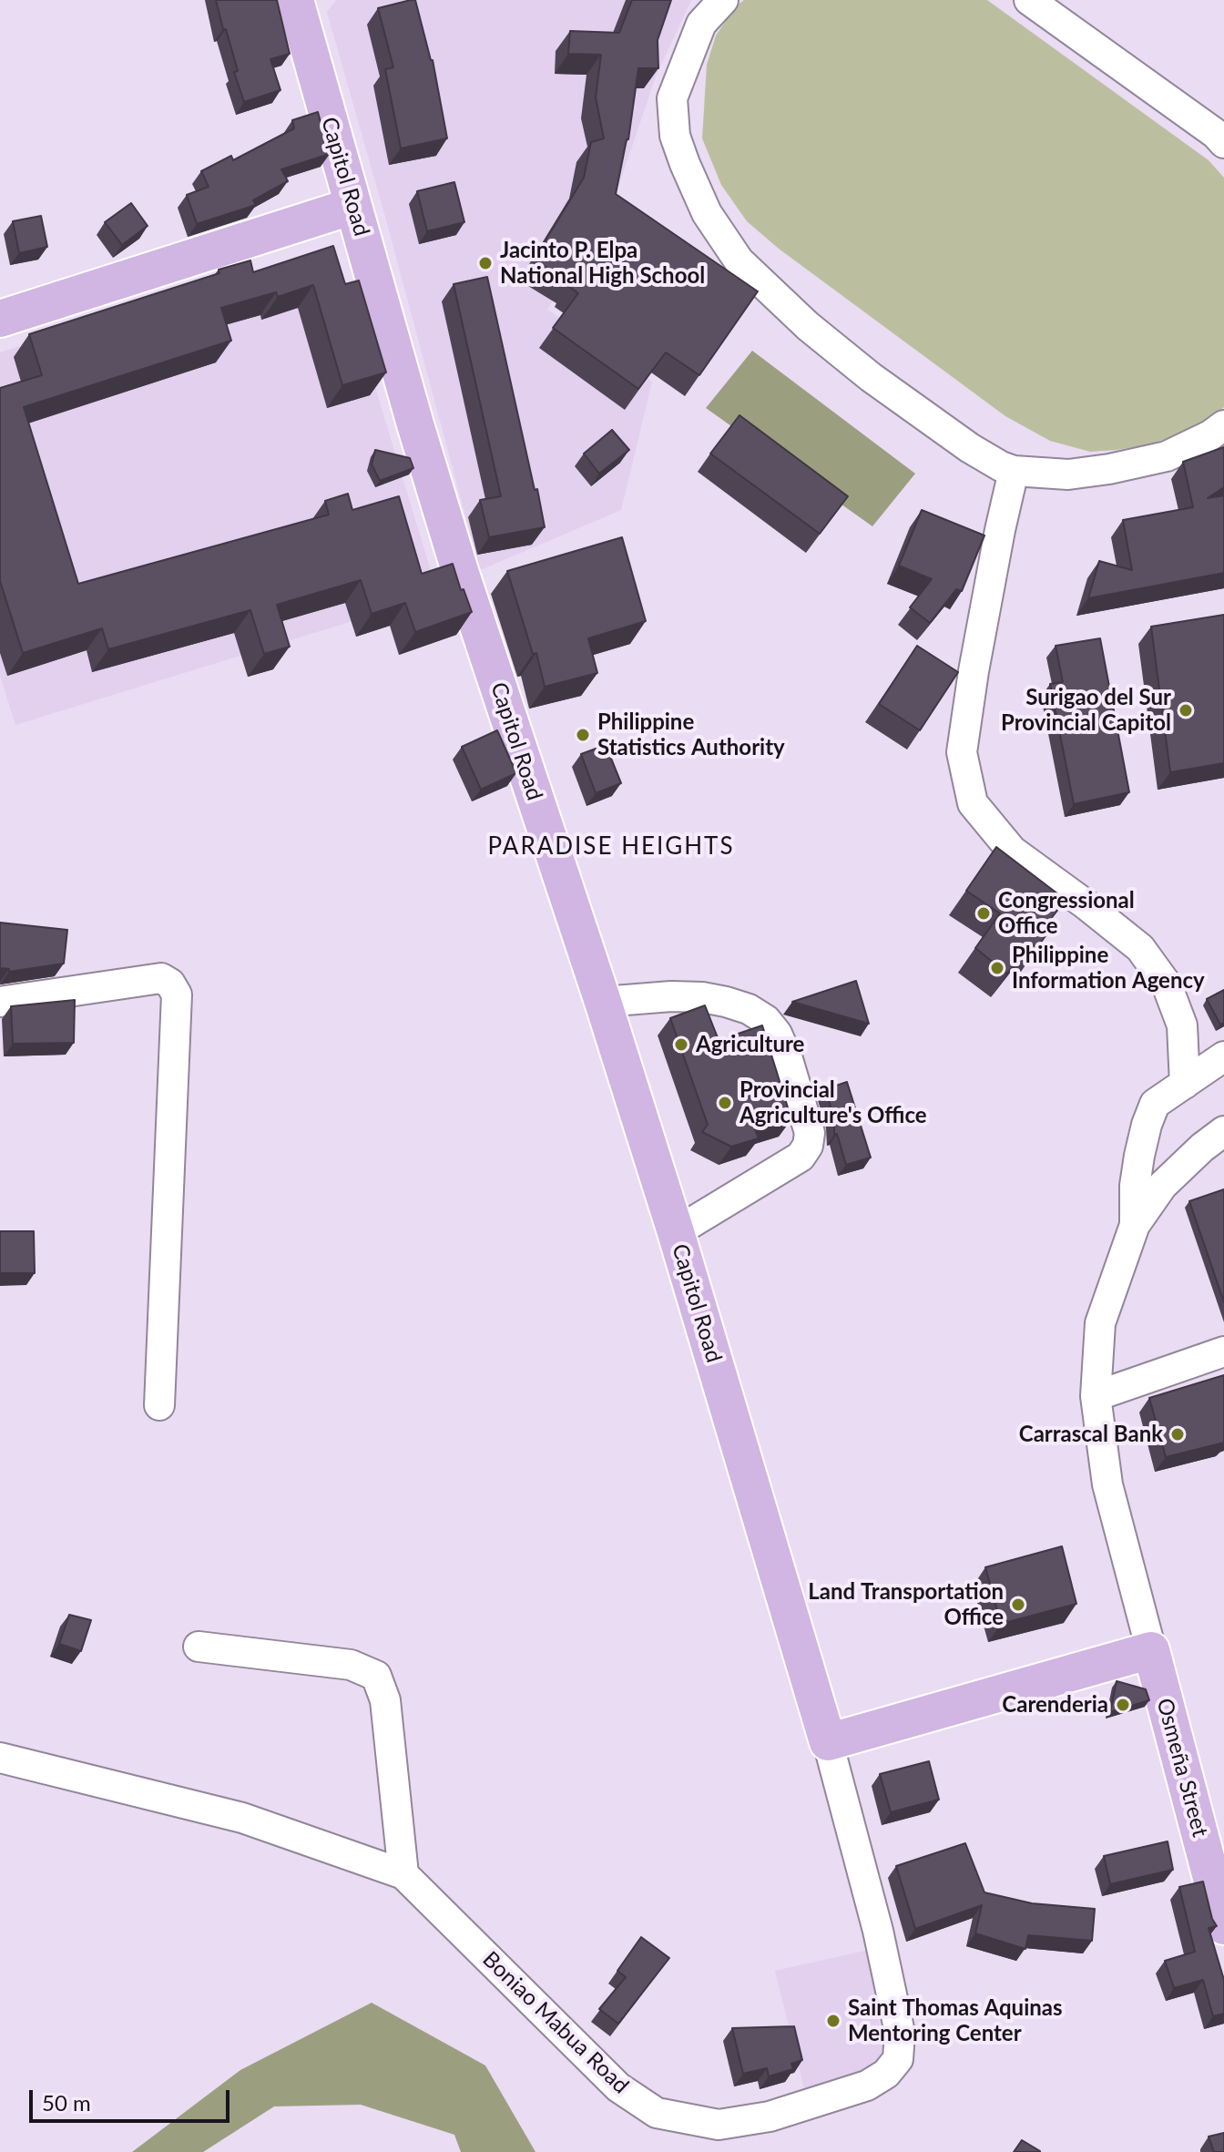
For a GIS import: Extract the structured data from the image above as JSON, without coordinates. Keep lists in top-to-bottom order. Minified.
{"streets":{"main road":["Capitol Road","Osmeña Street"],"street":["Boniao Mabua Road"]},"crossings":[["Capitol Road","Boniao Mabua Road"]],"districts":["PARADISE HEIGHTS"],"places":["Jacinto P. Elpa National High School","Surigao del Sur Provincial Capitol","Philippine Statistics Authority","Congressional Office","Philippine Information Agency","Agriculture","Provincial Agriculture's Office","Carrascal Bank","Land Transportation Office","Carenderia","Saint Thomas Aquinas Mentoring Center"],"scale_bar":"50 m"}
